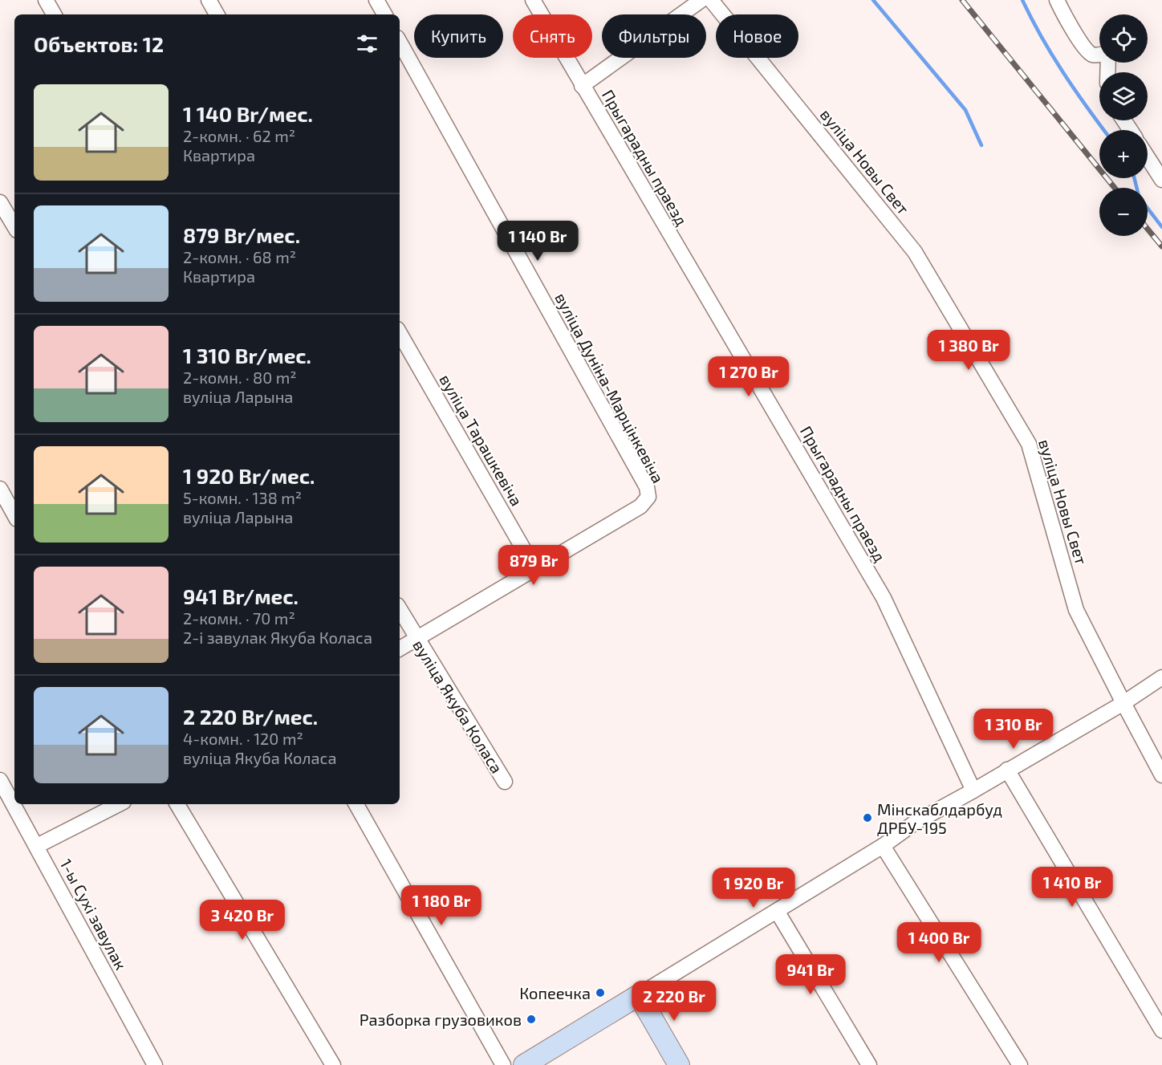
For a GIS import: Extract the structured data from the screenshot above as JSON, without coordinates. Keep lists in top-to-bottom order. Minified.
{"streets":{"street":["Прыгарадны праезд","вуліца Новы Свет","вуліца Дуніна-Марцінкевіча","вуліца Тарашкевіча","вуліца Якуба Коласа","1-ы Сухі завулак"]},"crossings":[["вуліца Дуніна-Марцінкевіча","вуліца Тарашкевіча"],["вуліца Дуніна-Марцінкевіча","вуліца Якуба Коласа"]],"places":["Мінскаблдарбуд ДРБУ-195","Копеечка","Разборка грузовиков"],"page":{"map_buttons":["+","−"],"chip":["Купить","Снять","Фильтры","Новое"],"heading":"Объектов: 12","list":[{"name":"1 140 Br/мес.","note":"2-комн. · 62 m² · Квартира"},{"name":"879 Br/мес.","note":"2-комн. · 68 m² · Квартира"},{"name":"1 310 Br/мес.","note":"2-комн. · 80 m² · вуліца Ларына"},{"name":"1 920 Br/мес.","note":"5-комн. · 138 m² · вуліца Ларына"},{"name":"941 Br/мес.","note":"2-комн. · 70 m² · 2-і завулак Якуба Коласа"},{"name":"2 220 Br/мес.","note":"4-комн. · 120 m² · вуліца Якуба Коласа"}],"price":["1 140 Br","1 380 Br","1 270 Br","879 Br","1 310 Br","1 410 Br","1 920 Br","1 180 Br","3 420 Br","1 400 Br","941 Br","2 220 Br"]}}
